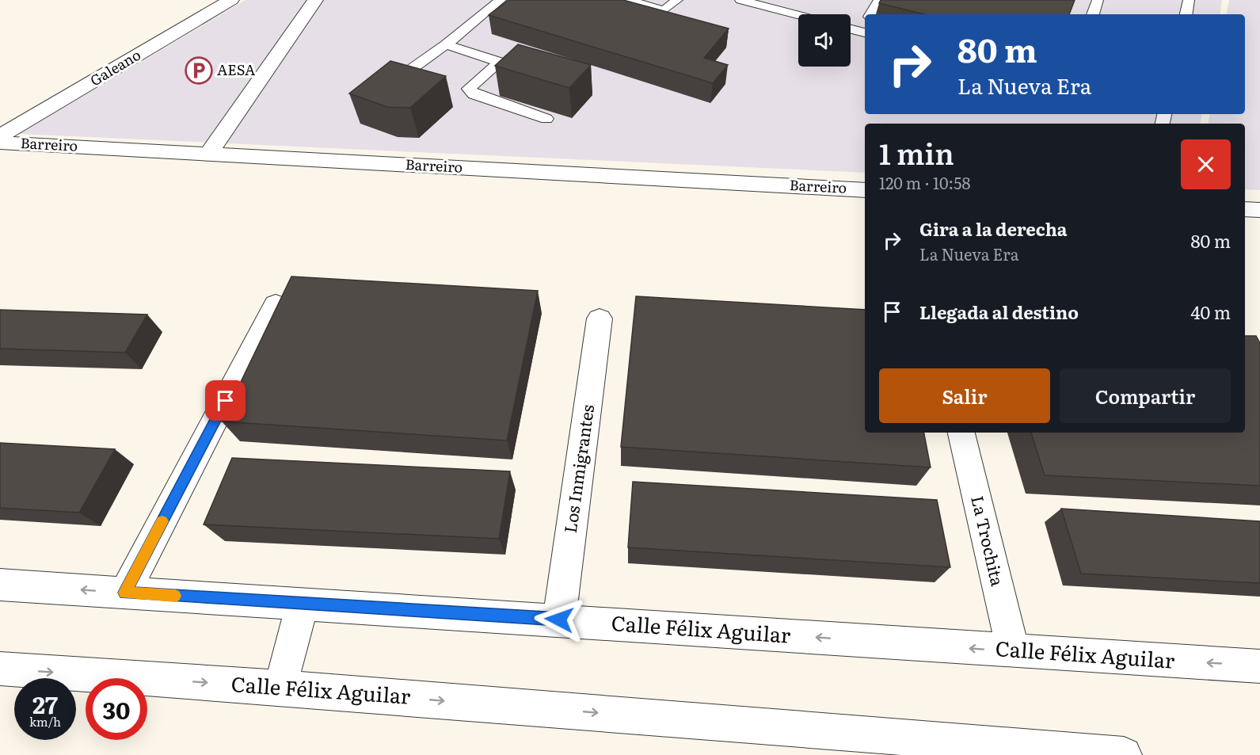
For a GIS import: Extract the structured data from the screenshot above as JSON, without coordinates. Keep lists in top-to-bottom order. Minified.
{"streets":{"street":["Galeano","Barreiro","Los Inmigrantes","La Trochita","Calle Félix Aguilar"]},"crossings":[["Los Inmigrantes","Calle Félix Aguilar"],["La Trochita","Calle Félix Aguilar"]],"places":{"parking":["AESA"]},"page":{"turn":["80 m","La Nueva Era"],"heading":["1 min","120 m · 10:58"],"list":[{"name":"Gira a la derecha","note":"La Nueva Era","value":"80 m"},{"name":"Llegada al destino","value":"40 m"}],"buttons":["Salir","Compartir"],"speed":"27 km/h","limit":"30"}}
